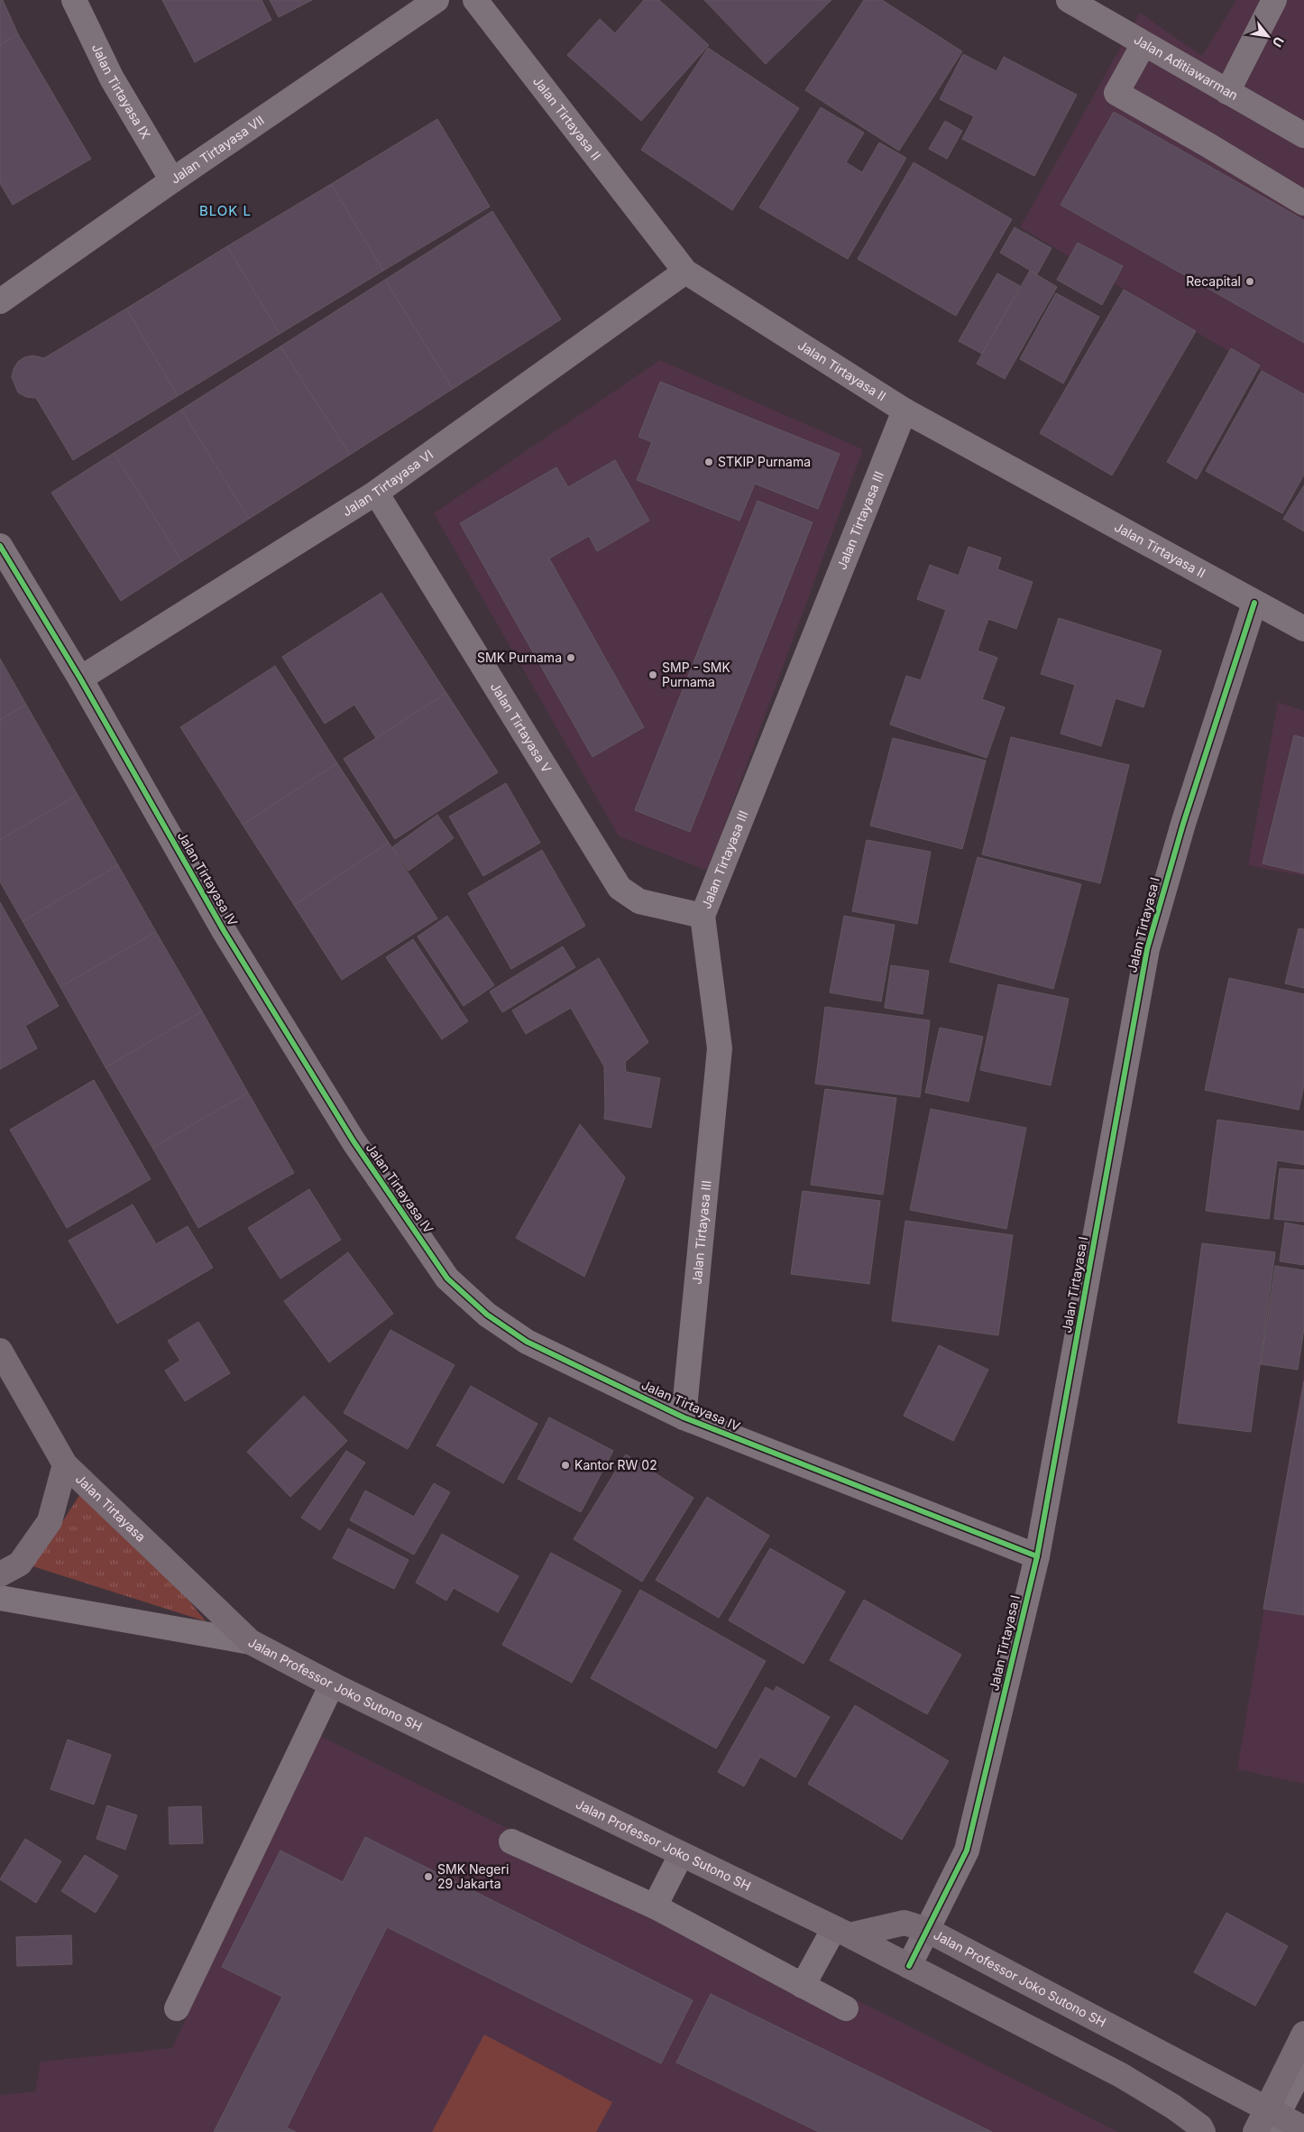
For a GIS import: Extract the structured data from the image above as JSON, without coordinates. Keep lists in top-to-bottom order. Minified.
{"streets":{"main road":["Jalan Tirtayasa","Jalan Professor Joko Sutono SH"],"street":["Jalan Aditiawarman","Jalan Tirtayasa IX","Jalan Tirtayasa II","Jalan Tirtayasa VII","Jalan Tirtayasa VI","Jalan Tirtayasa III","Jalan Tirtayasa V","Jalan Tirtayasa IV","Jalan Tirtayasa I"]},"crossings":[["Jalan Tirtayasa IX","Jalan Tirtayasa VII"],["Jalan Tirtayasa II","Jalan Tirtayasa VI"],["Jalan Tirtayasa II","Jalan Tirtayasa III"],["Jalan Tirtayasa II","Jalan Tirtayasa I"],["Jalan Tirtayasa VI","Jalan Tirtayasa V"],["Jalan Tirtayasa VI","Jalan Tirtayasa IV"],["Jalan Tirtayasa III","Jalan Tirtayasa V"],["Jalan Tirtayasa III","Jalan Tirtayasa IV"],["Jalan Tirtayasa IV","Jalan Tirtayasa I"],["Jalan Tirtayasa I","Jalan Professor Joko Sutono SH"],["Jalan Tirtayasa","Jalan Professor Joko Sutono SH"]],"districts":["BLOK L"],"places":["Recapital","STKIP Purnama","SMK Purnama","SMP - SMK Purnama","Kantor RW 02","SMK Negeri 29 Jakarta"],"north":"bottom right"}
